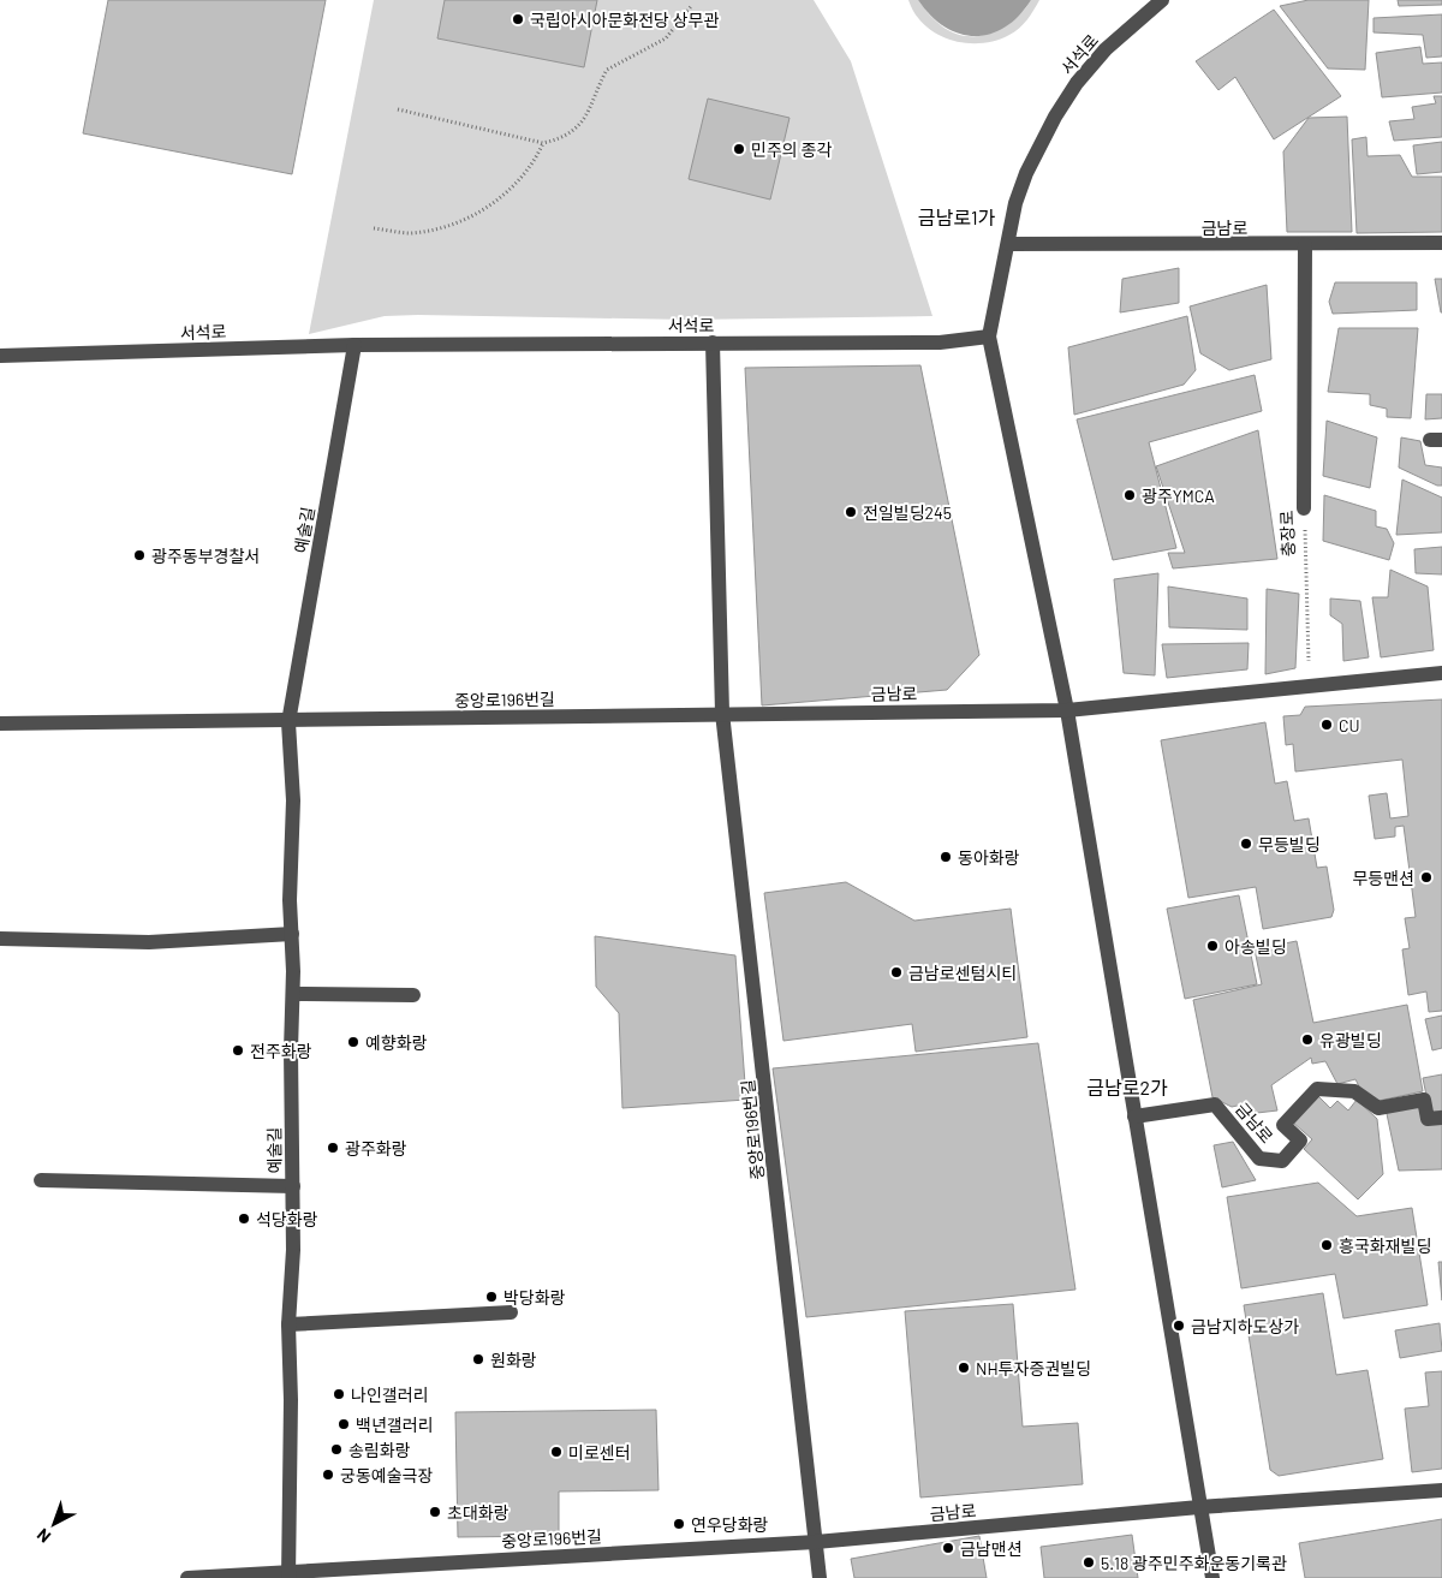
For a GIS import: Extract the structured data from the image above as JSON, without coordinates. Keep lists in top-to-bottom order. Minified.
{"streets":{"street":["서석로","금남로","예술길","충장로","중앙로196번길"]},"crossings":[["서석로","금남로"],["서석로","예술길"],["서석로","중앙로196번길"],["금남로","충장로"],["금남로","중앙로196번길"],["예술길","중앙로196번길"]],"districts":["금남로1가","금남로2가"],"places":["국립아시아문화전당 상무관","민주의 종각","광주YMCA","전일빌딩245","광주동부경찰서","CU","무등빌딩","동아화랑","무등맨션","아송빌딩","금남로센텀시티","유광빌딩","예향화랑","전주화랑","광주화랑","석당화랑","흥국화재빌딩","박당화랑","금남지하도상가","원화랑","NH투자증권빌딩","나인갤러리","백년갤러리","송림화랑","미로센터","궁동예술극장","초대화랑","연우당화랑","금남맨션","5.18 광주민주화운동기록관"],"north":"bottom left"}
